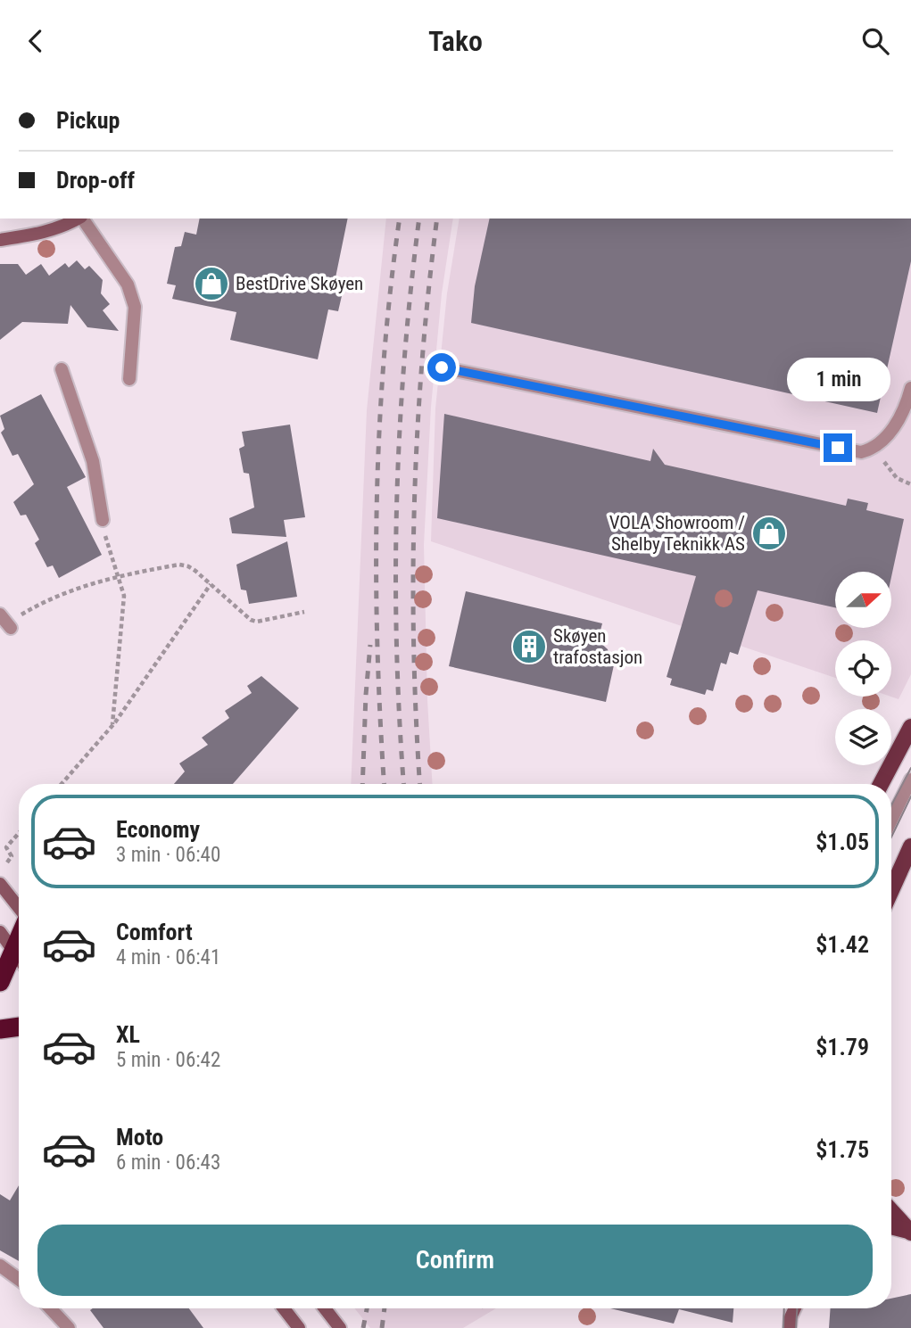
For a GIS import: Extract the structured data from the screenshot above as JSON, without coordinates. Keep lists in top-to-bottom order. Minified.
{"places":{"shop":["BestDrive Skøyen","VOLA Showroom / Shelby Teknikk AS"],"building":["Skøyen trafostasjon"]},"north":"right","page":{"header":"Tako","banner":["Pickup","Drop-off"],"bubble":"1 min","list":[{"name":"Economy","note":"3 min · 06:40","value":"$1.05"},{"name":"Comfort","note":"4 min · 06:41","value":"$1.42"},{"name":"XL","note":"5 min · 06:42","value":"$1.79"},{"name":"Moto","note":"6 min · 06:43","value":"$1.75"}],"buttons":"Confirm"}}
